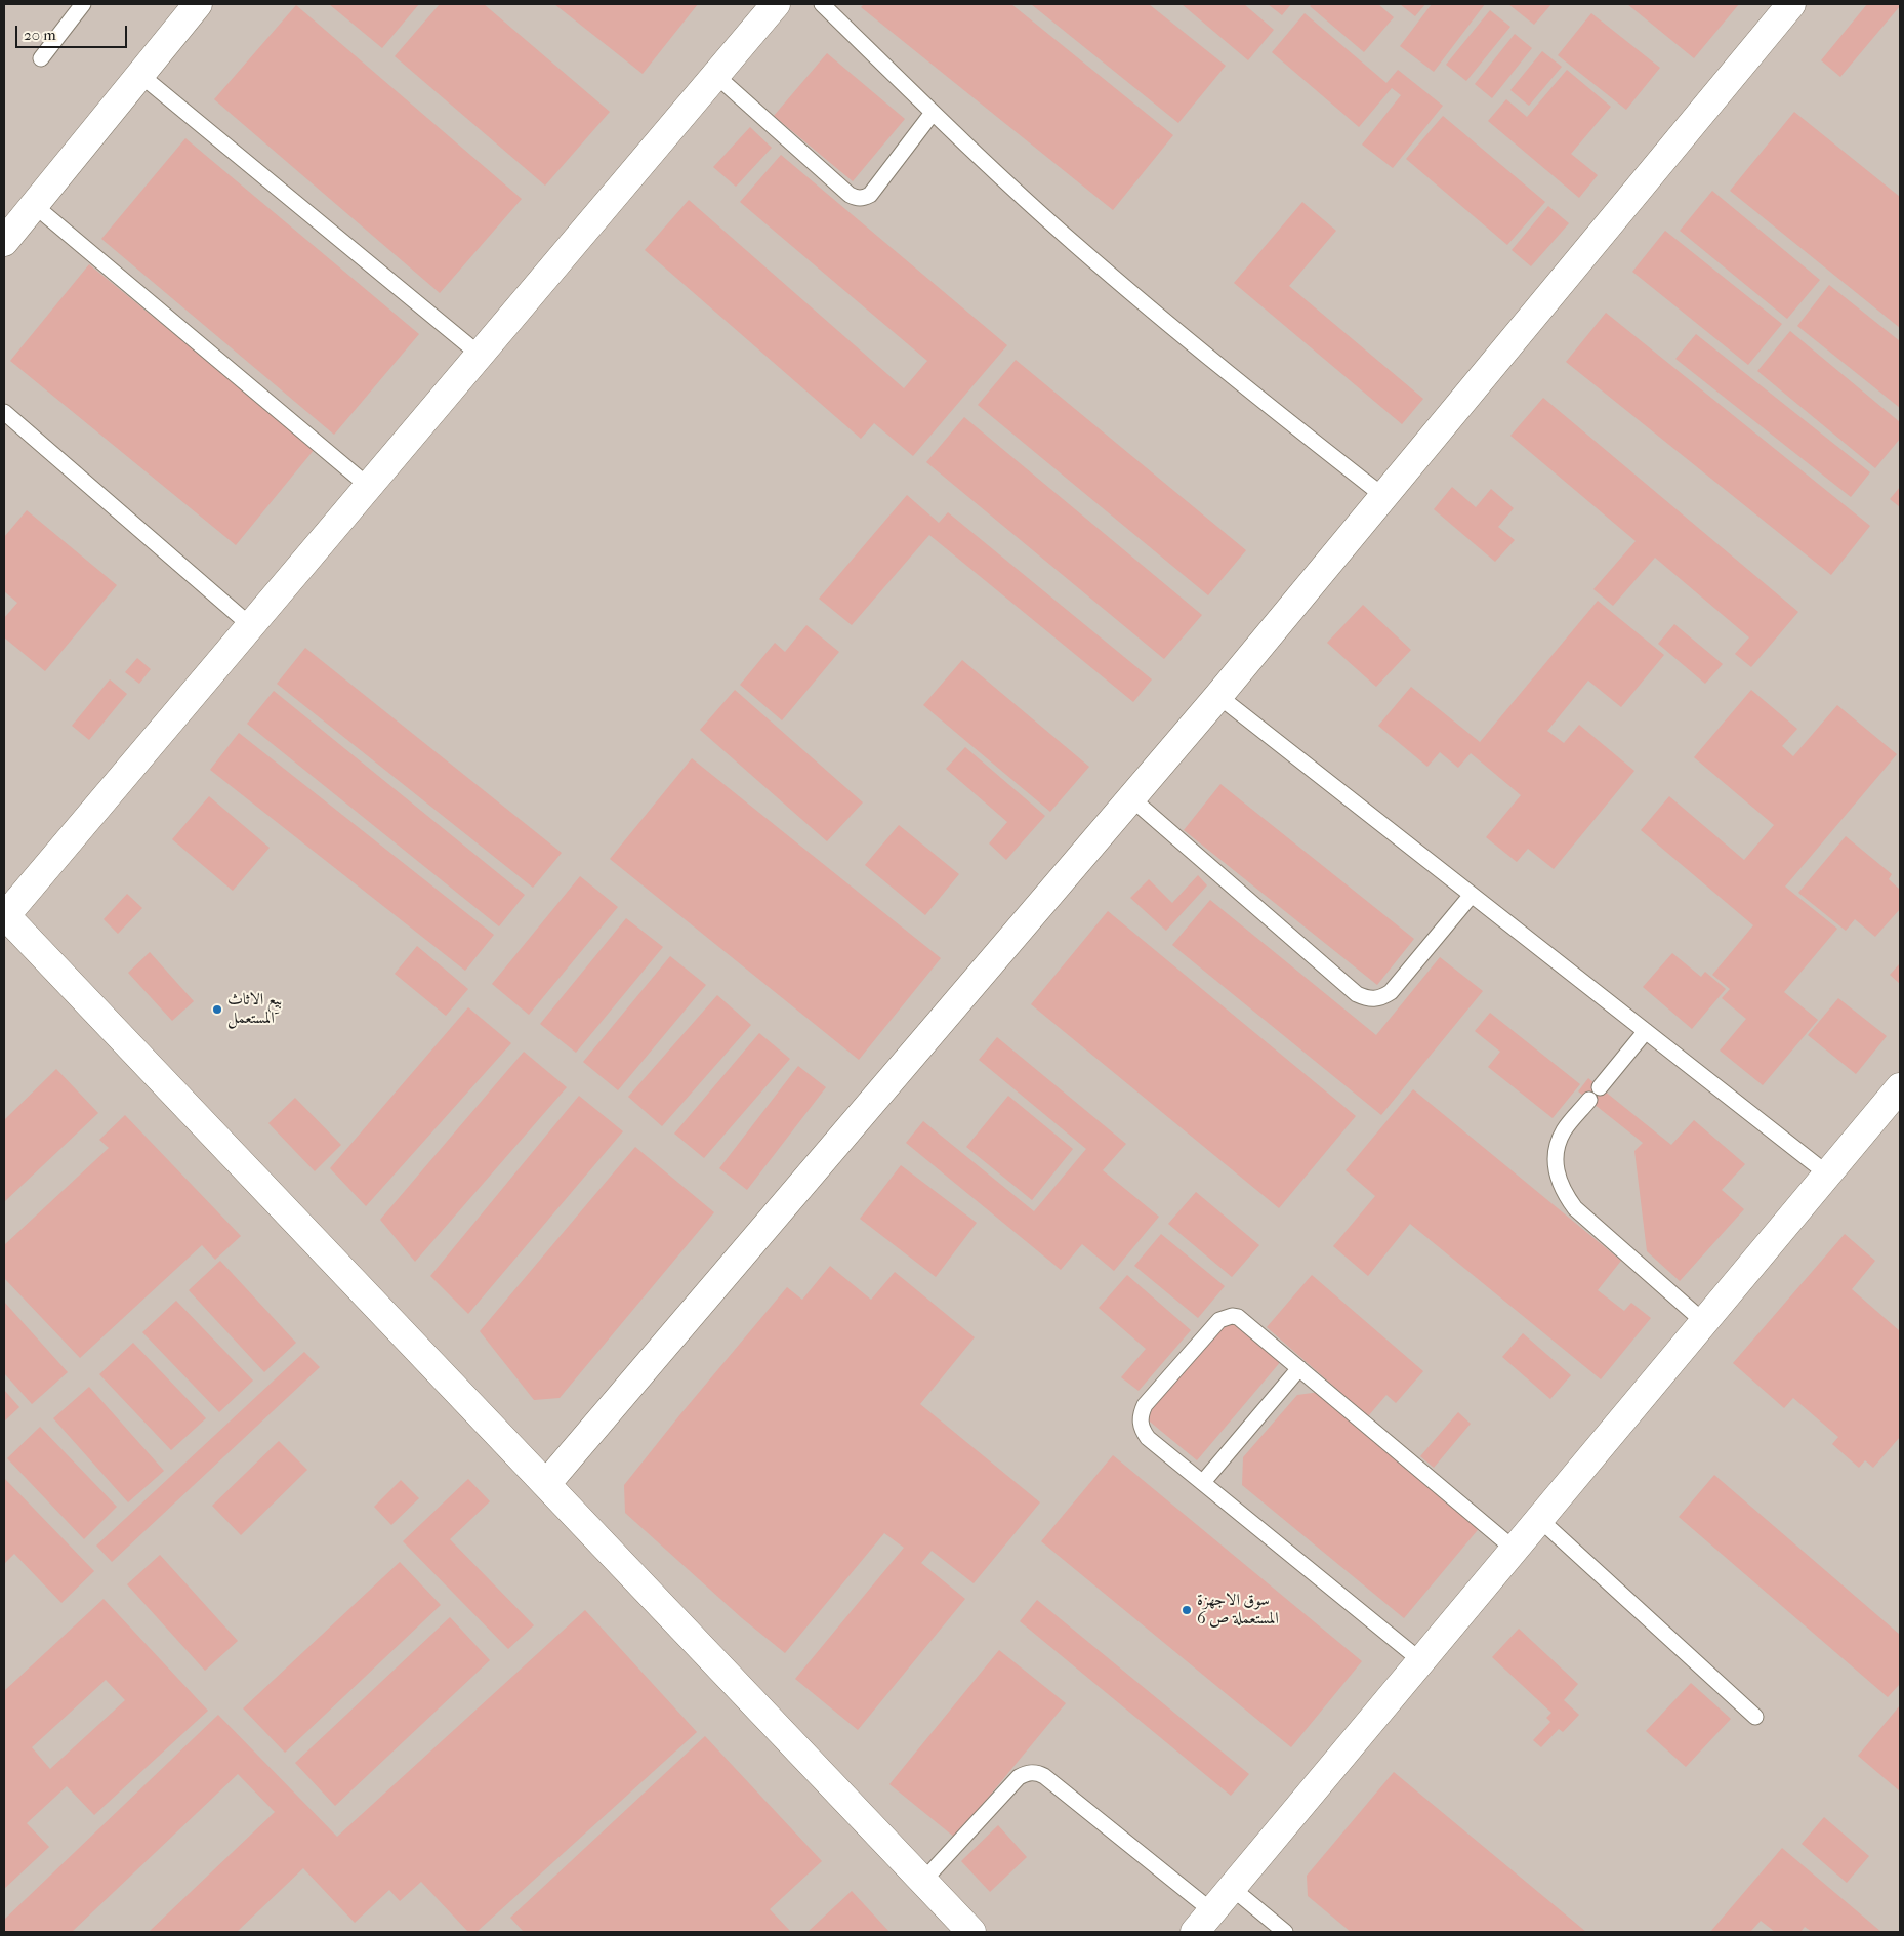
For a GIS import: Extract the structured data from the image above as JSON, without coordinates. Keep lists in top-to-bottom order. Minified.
{"places":["بيع الاثاث المستعمل","سوق الاجهزة المستعملة ص 6"],"scale_bar":"20 m"}
